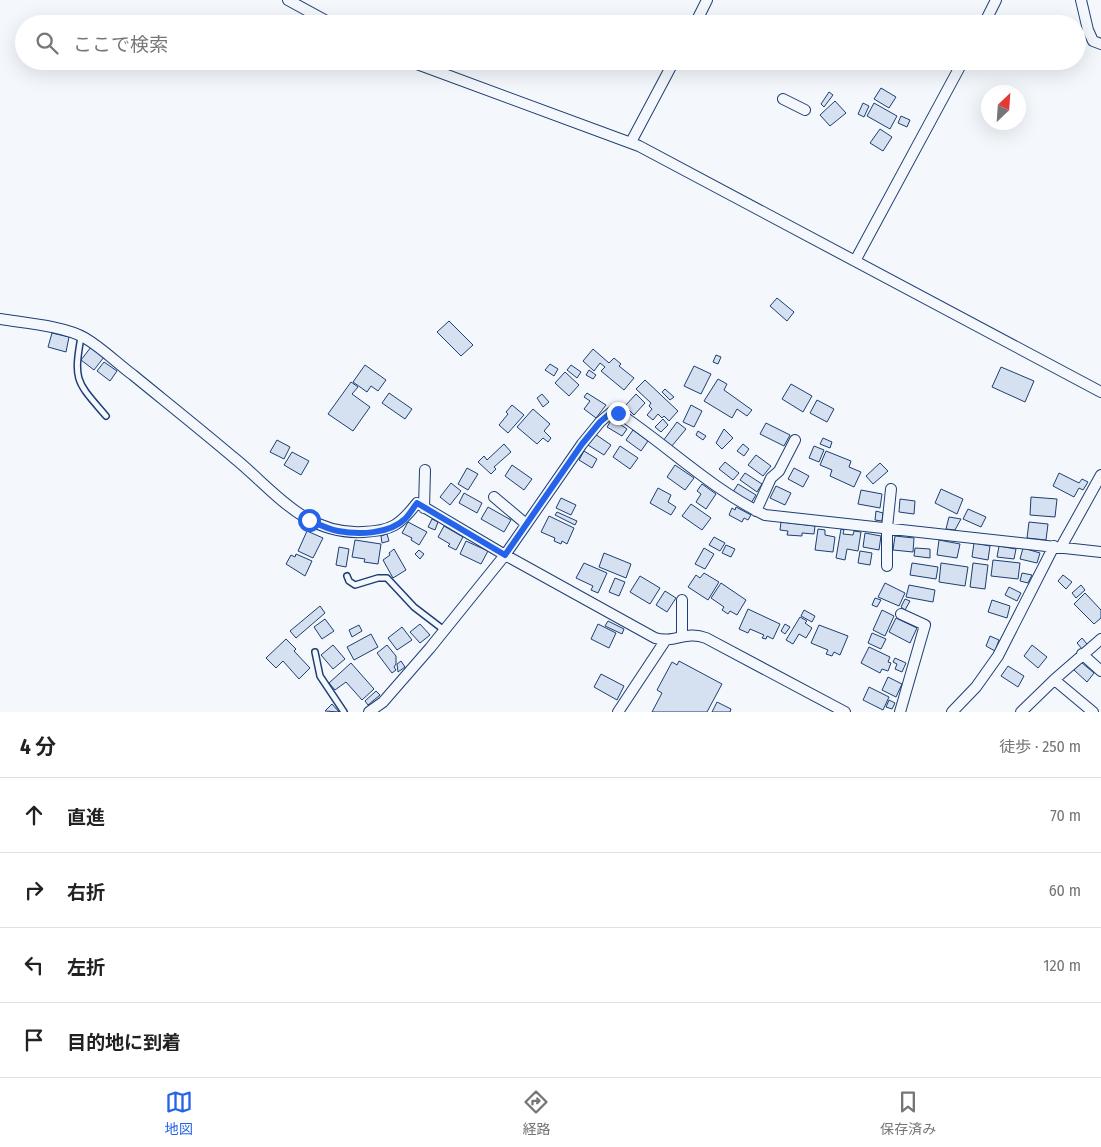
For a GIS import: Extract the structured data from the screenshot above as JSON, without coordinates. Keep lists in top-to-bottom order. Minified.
{"north":"top right","page":{"search":"ここで検索","heading":["4 分","徒歩 · 250 m"],"list":[["直進","70 m"],["右折","60 m"],["左折","120 m"],"目的地に到着"],"nav":["地図","経路","保存済み"]}}
